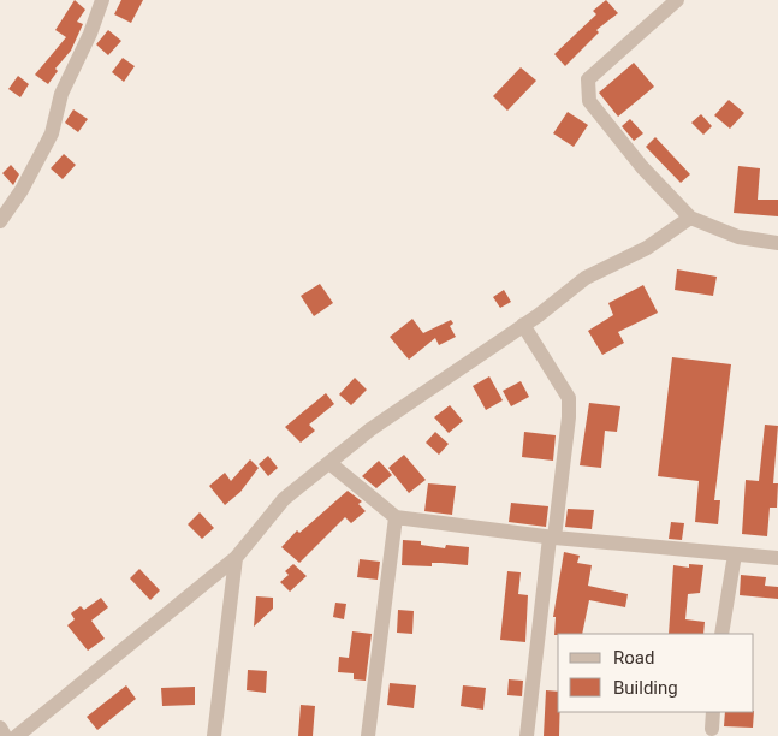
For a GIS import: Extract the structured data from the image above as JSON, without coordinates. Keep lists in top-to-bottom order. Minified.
{"legend":["Road","Building"]}
